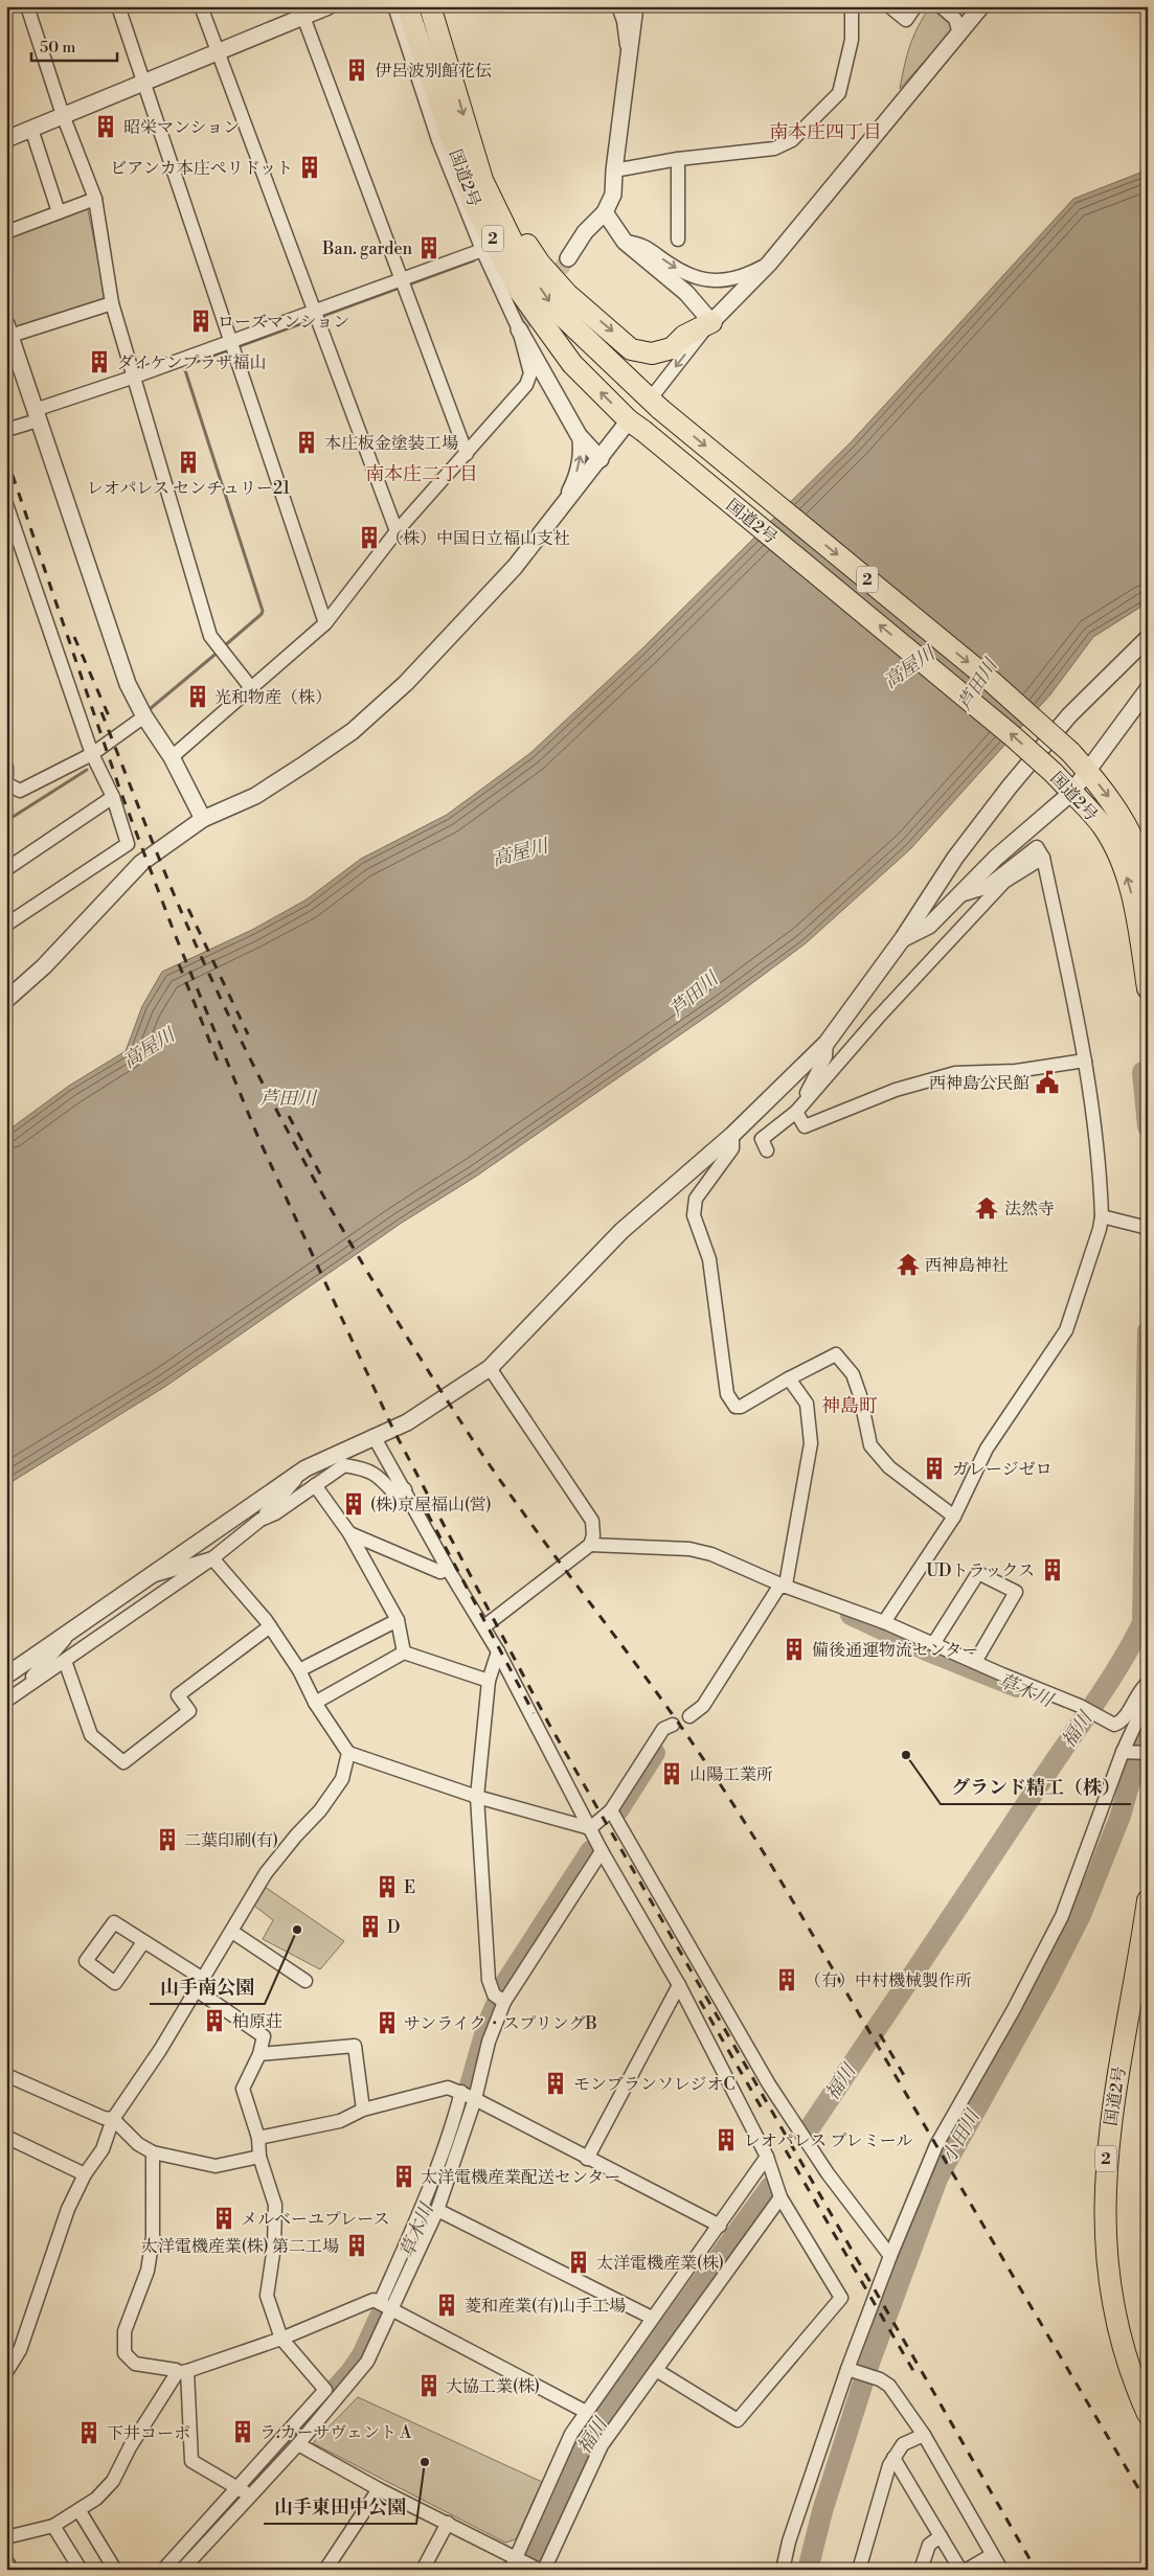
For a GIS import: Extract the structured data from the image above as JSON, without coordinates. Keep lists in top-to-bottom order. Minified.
{"streets":{"highway":["国道2号","2"]},"districts":["南本庄四丁目","南本庄二丁目","神島町"],"water":["高屋川","芦田川","草木川","福川","小田川"],"places":{"building":["伊呂波別館花伝","昭栄マンション","ビアンカ本庄ペリドット","Ban. garden","ローズマンション","ダイケンプラザ福山","本庄板金塗装工場","レオパレス センチュリー21","（株）中国日立福山支社","光和物産（株）","ガレージゼロ","(株)京屋福山(営)","UDトラックス","備後通運物流センター","山陽工業所","二葉印刷(有)","E","D","（有）中村機械製作所","柏原荘","サンライク・スプリングB","モンブランソレジオC","レオパレス プレミール","太洋電機産業配送センター","メルベーユプレース","太洋電機産業(株) 第二工場","太洋電機産業(株)","菱和産業(有)山手工場","大協工業(株)","ラ.カーサヴェント A","下井コーポ"],"public building":["西神島公民館"],"temple":["法然寺","西神島神社"],"other":["グランド精工（株）","山手南公園","山手東田中公園"]},"scale_bar":"50 m"}
